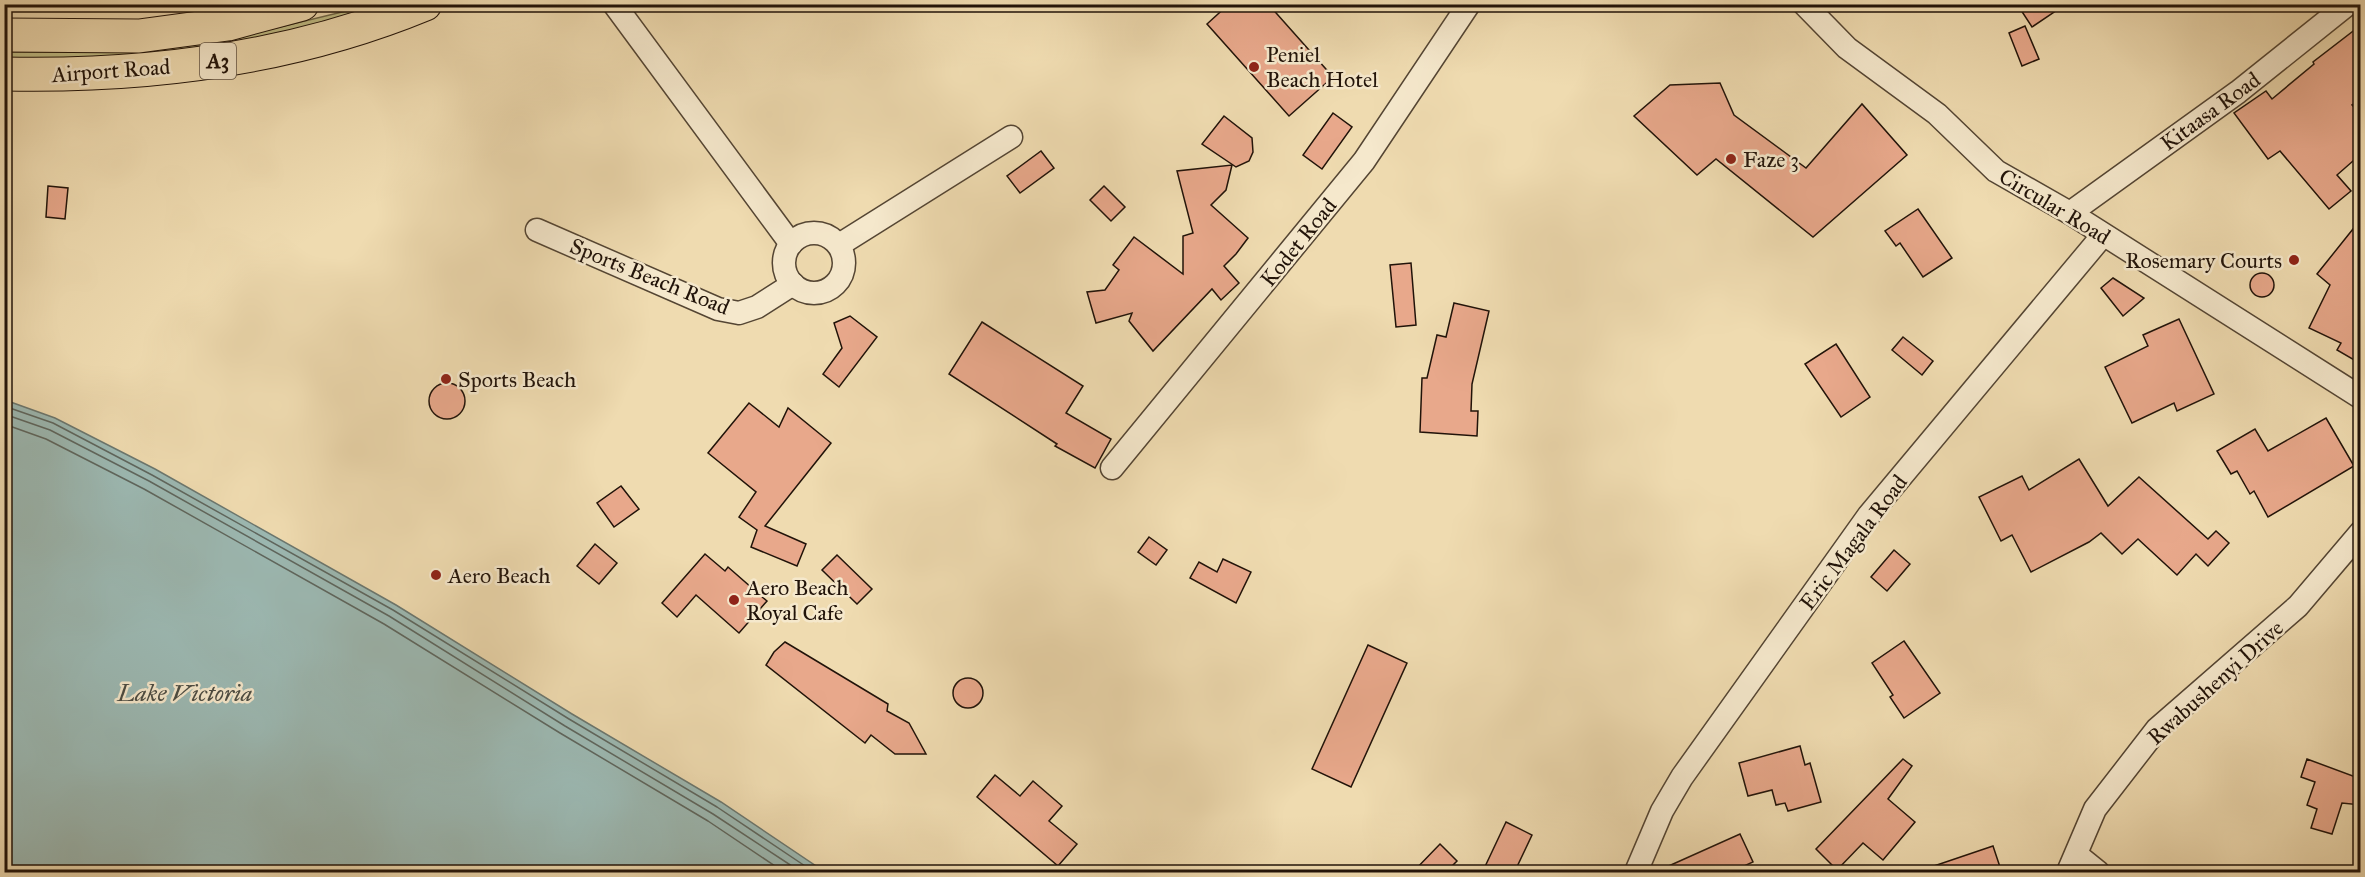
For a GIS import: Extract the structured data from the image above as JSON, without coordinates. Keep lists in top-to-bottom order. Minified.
{"streets":{"highway":["A3","Airport Road"],"street":["Kitaasa Road","Circular Road","Kodet Road","Sports Beach Road","Eric Magala Road","Rwabushenyi Drive"]},"crossings":[["Kitaasa Road","Circular Road"],["Circular Road","Eric Magala Road"]],"water":["Lake Victoria"],"places":["Peniel Beach Hotel","Faze 3","Rosemary Courts","Sports Beach","Aero Beach","Aero Beach Royal Cafe"]}
